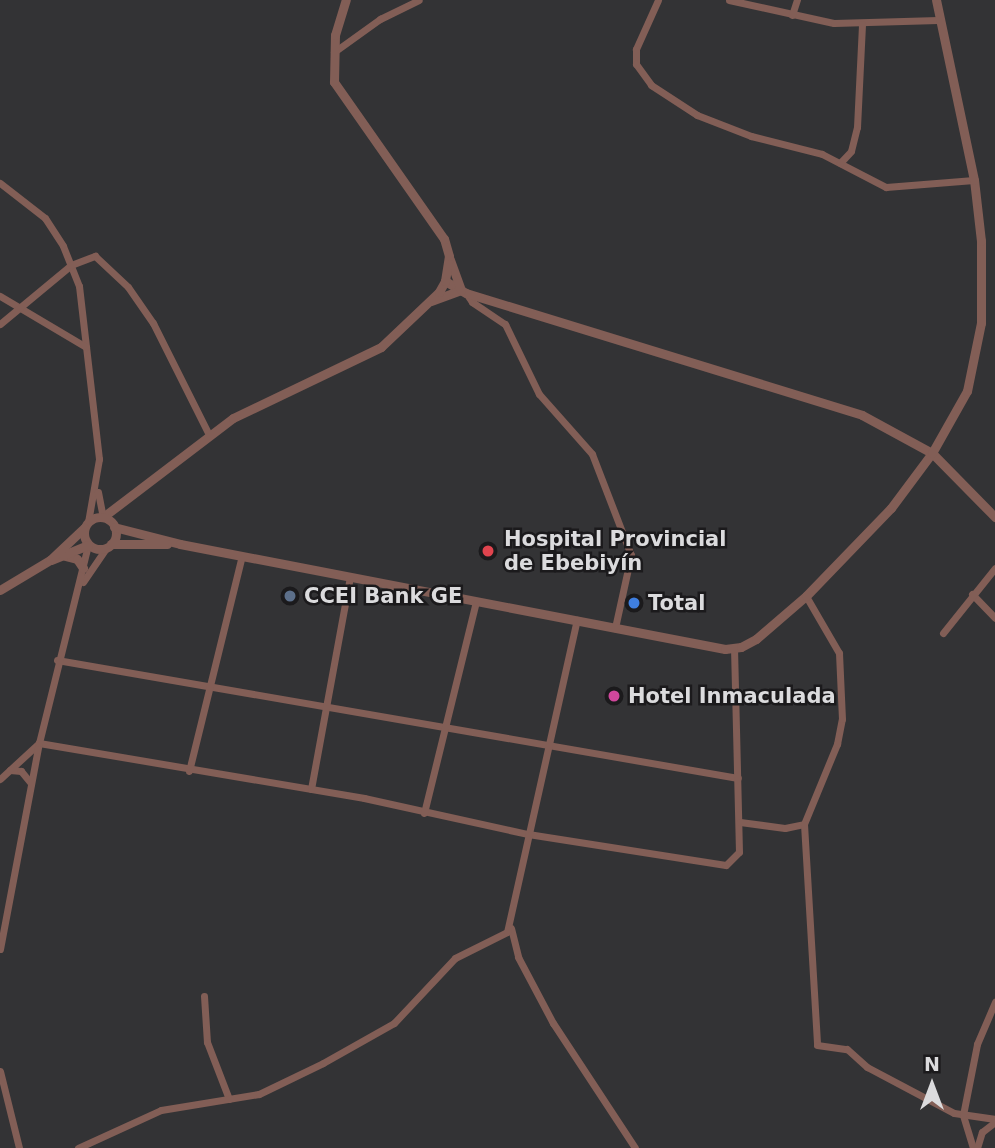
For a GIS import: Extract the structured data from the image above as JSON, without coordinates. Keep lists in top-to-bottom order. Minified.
{"places":["Hospital Provincial de Ebebiyín","CCEI Bank GE","Total","Hotel Inmaculada"],"north":"top"}
